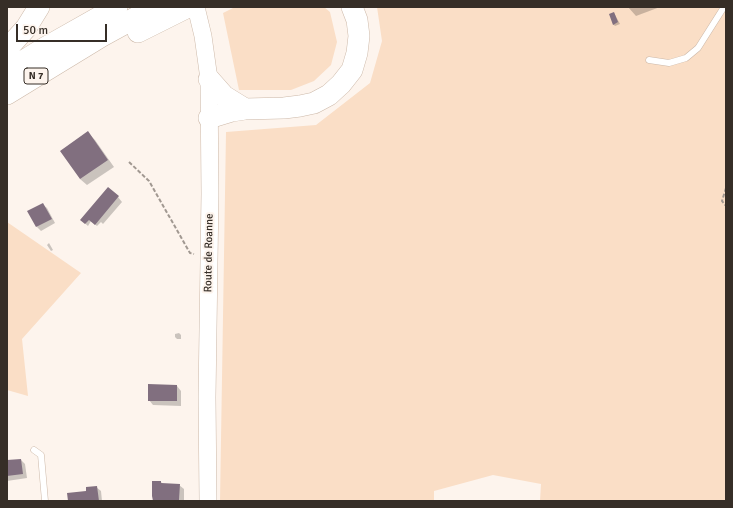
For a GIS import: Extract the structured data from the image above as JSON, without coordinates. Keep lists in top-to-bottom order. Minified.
{"streets":{"highway":["N 7"],"street":["Route de Roanne"]},"scale_bar":"50 m"}
